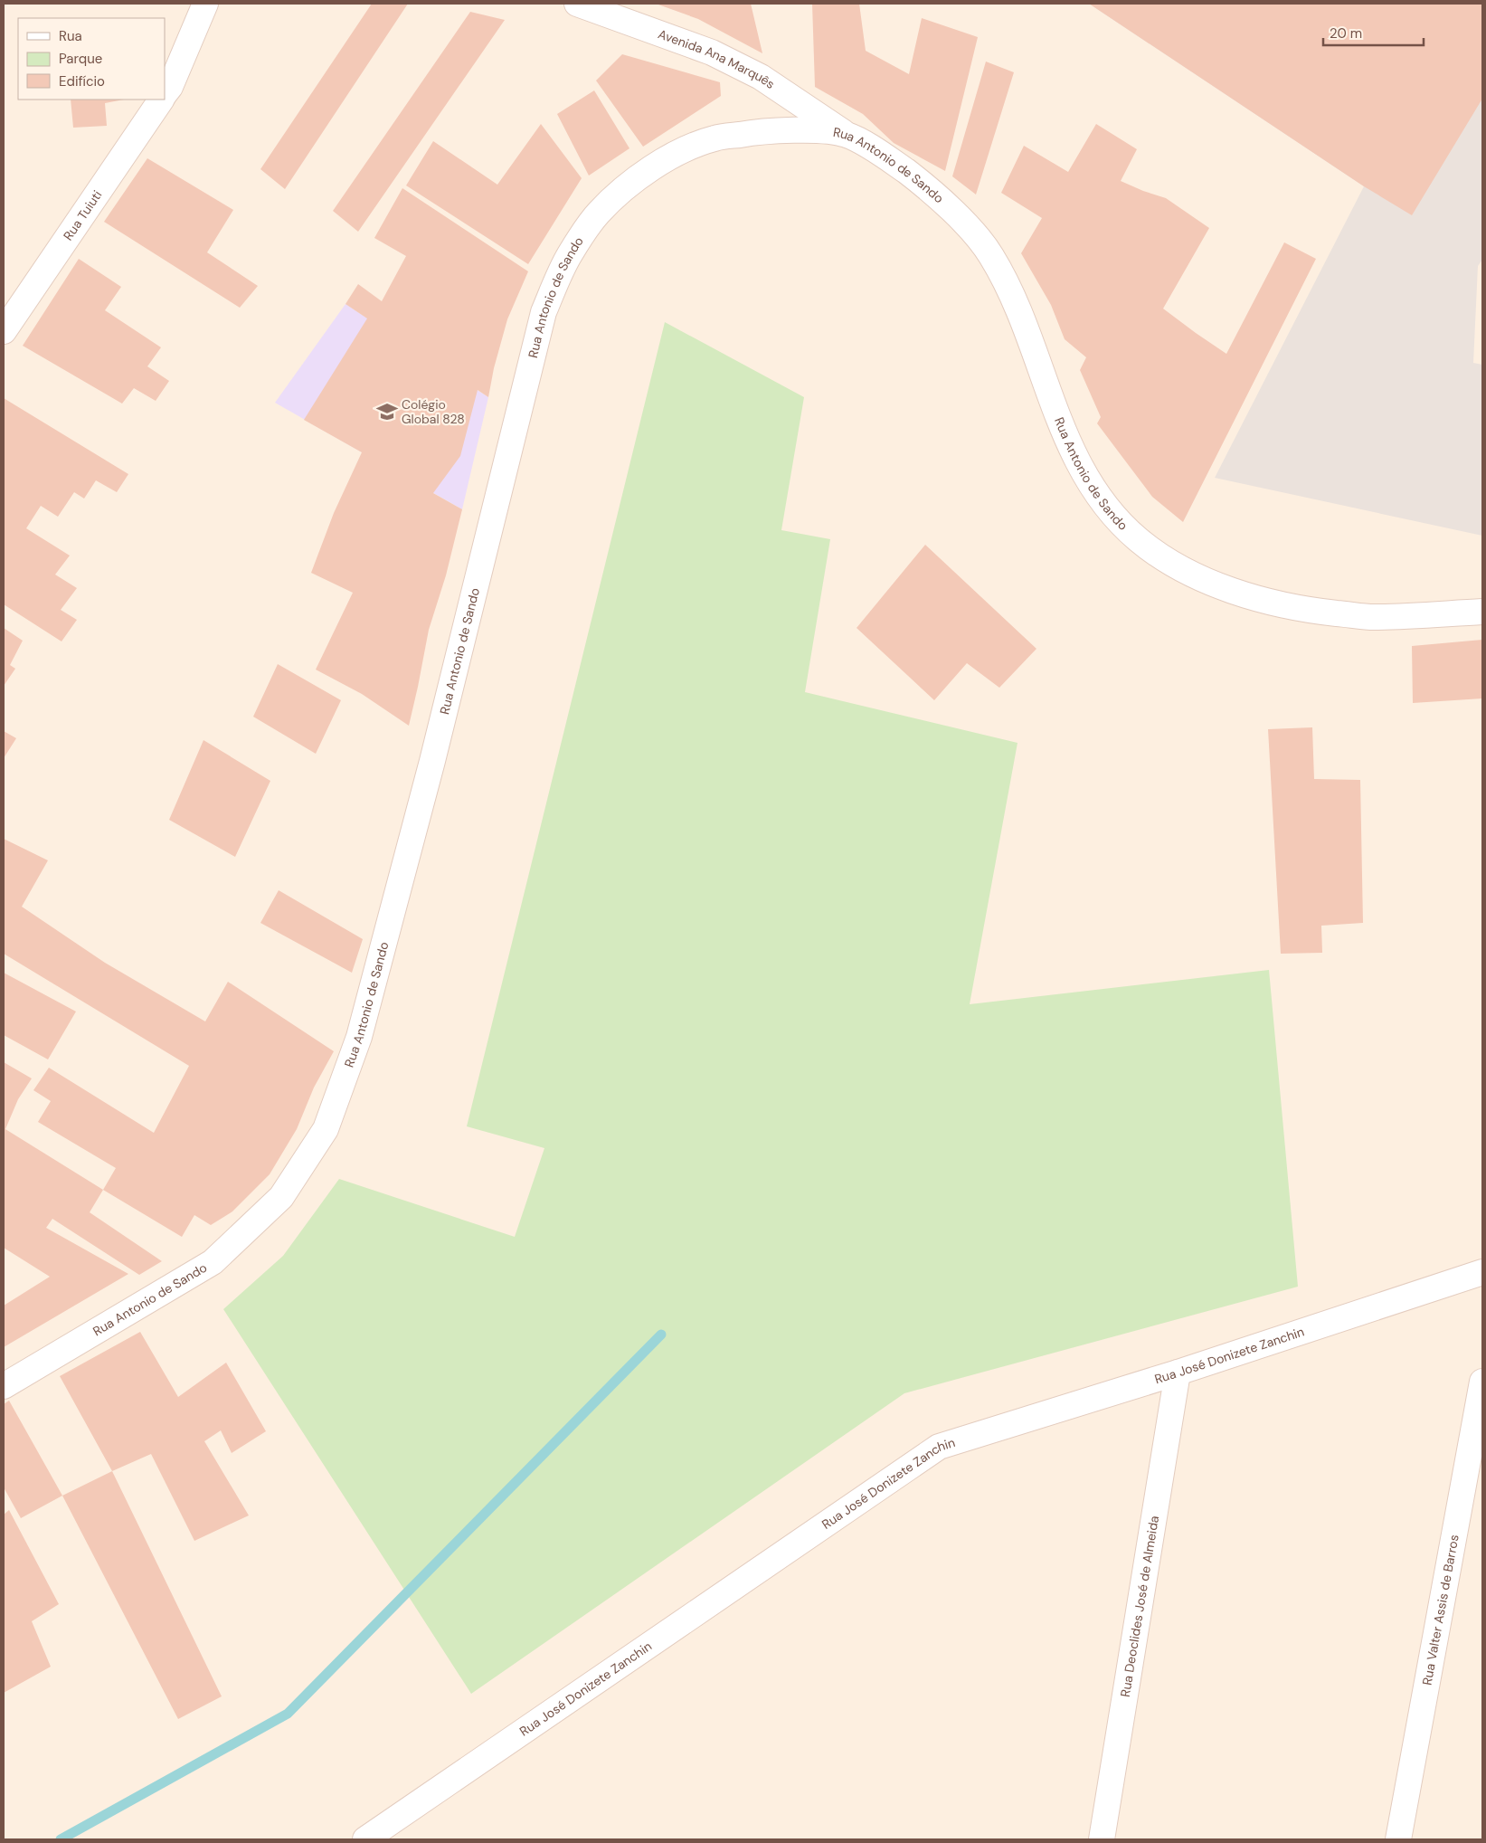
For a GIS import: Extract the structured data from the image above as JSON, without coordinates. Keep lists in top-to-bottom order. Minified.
{"streets":{"street":["Avenida Ana Marquês","Rua Antonio de Sando","Rua Tuiuti","Rua José Donizete Zanchin","Rua Deoclides José de Almeida","Rua Valter Assis de Barros"]},"crossings":[["Avenida Ana Marquês","Rua Antonio de Sando"],["Rua José Donizete Zanchin","Rua Deoclides José de Almeida"]],"places":{"school or university":["Colégio Global 828"]},"legend":["Rua","Parque","Edifício"],"scale_bar":"20 m"}
